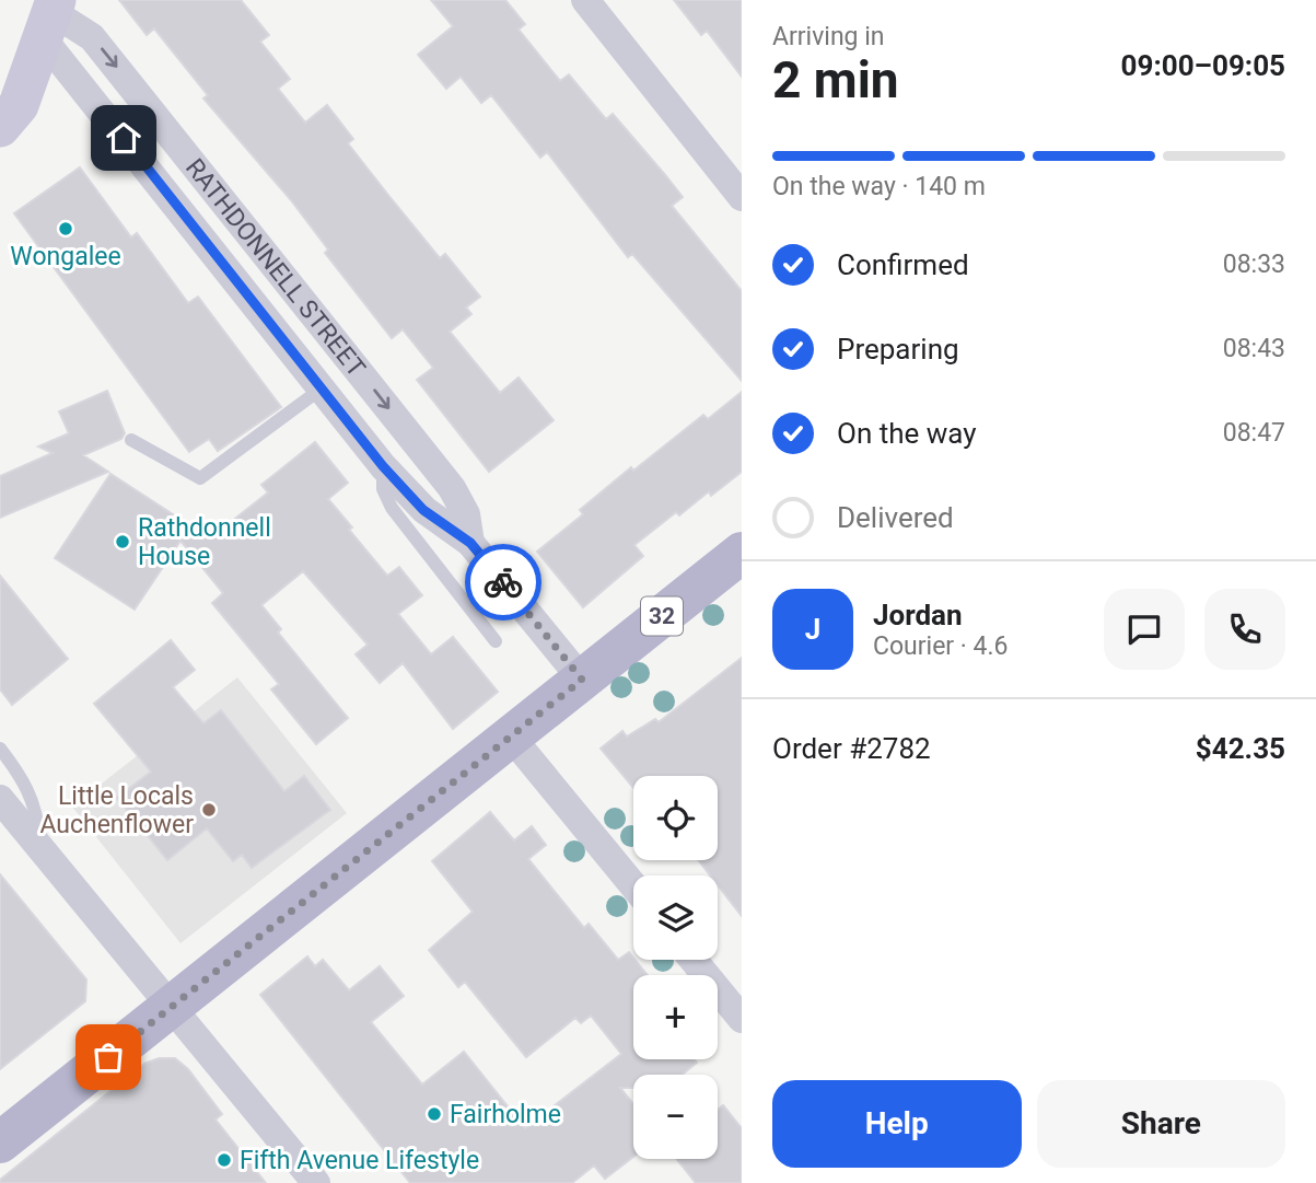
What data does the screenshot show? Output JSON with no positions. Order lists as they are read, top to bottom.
{
  "streets": {
    "main road": ["32"],
    "street": ["RATHDONNELL STREET"]
  },
  "crossings": [
    ["RATHDONNELL STREET", "32"]
  ],
  "places": [
    "Wongalee",
    "Rathdonnell House",
    "Little Locals Auchenflower",
    "Fairholme",
    "Fifth Avenue Lifestyle"
  ],
  "page": {
    "heading": ["2 min", "Arriving in", "09:00–09:05"],
    "panel": [
      "Jordan",
      "Courier · 4.6",
      "Order #2782",
      "$42.35"
    ],
    "bar": "On the way · 140 m",
    "list": [
      ["Confirmed", "08:33"],
      ["Preparing", "08:43"],
      ["On the way", "08:47"],
      "Delivered"
    ],
    "round": "J",
    "map_buttons": ["+", "−"],
    "buttons": ["Help", "Share"]
  }
}
